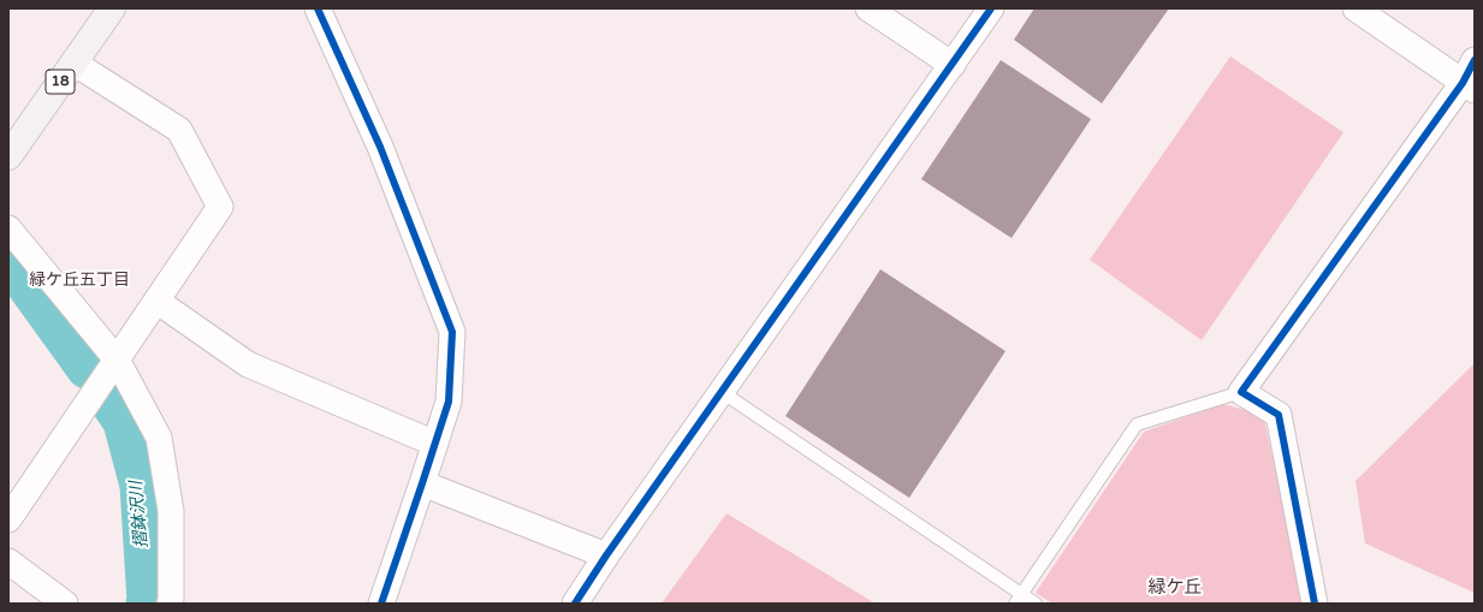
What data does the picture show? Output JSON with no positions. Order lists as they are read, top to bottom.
{
  "streets": {
    "main road": ["18"]
  },
  "districts": ["緑ケ丘五丁目", "緑ケ丘"],
  "water": ["摺鉢沢川"]
}
